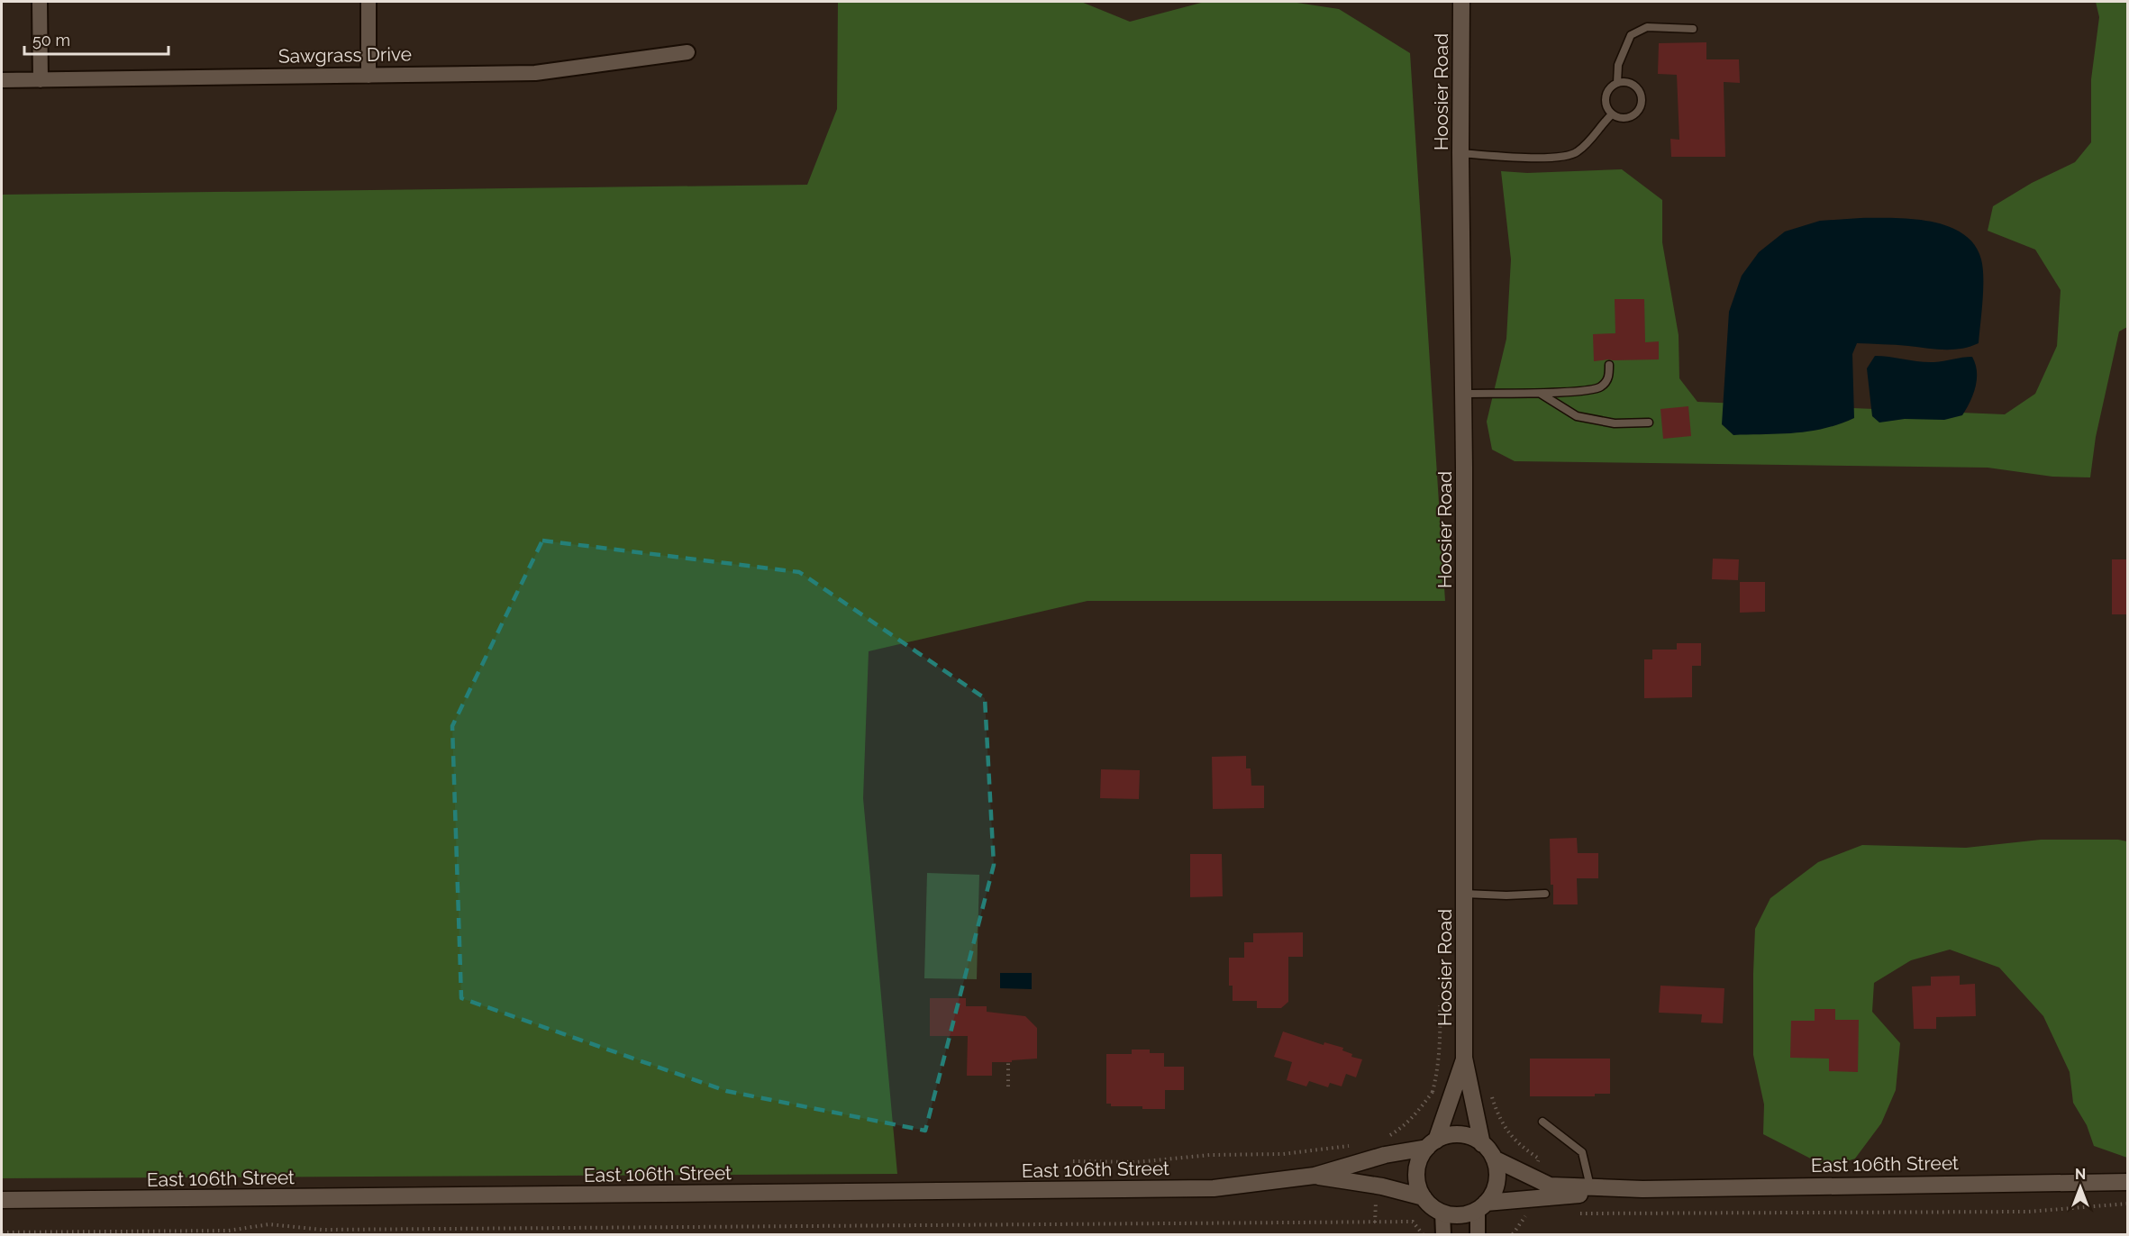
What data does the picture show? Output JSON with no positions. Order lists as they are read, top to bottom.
{
  "streets": {
    "street": ["Sawgrass Drive", "Hoosier Road", "East 106th Street"]
  },
  "crossings": [
    ["Hoosier Road", "East 106th Street"]
  ],
  "scale_bar": "50 m",
  "north": "top"
}
